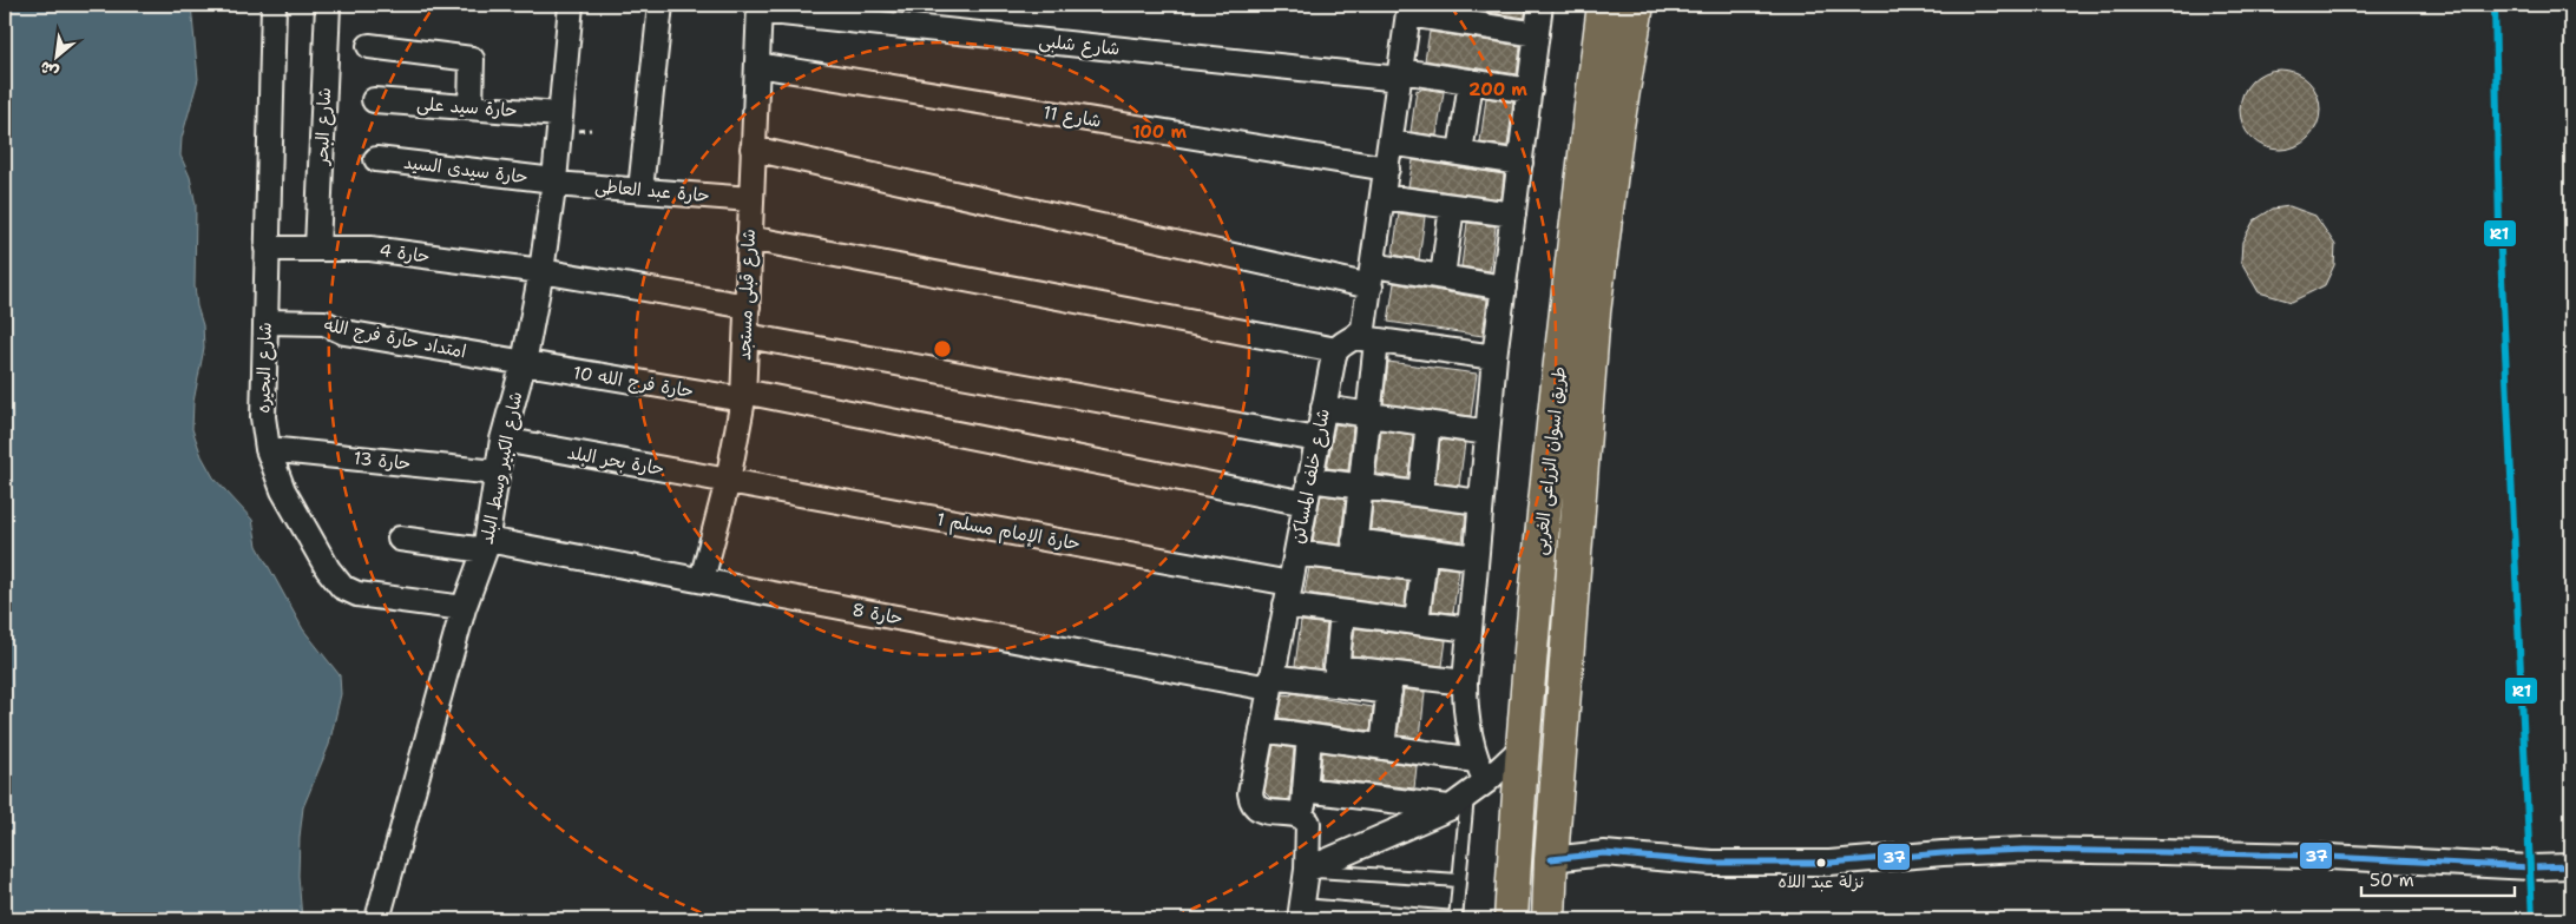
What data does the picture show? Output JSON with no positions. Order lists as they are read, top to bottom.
{
  "streets": {
    "main road": ["طريق اسوان الزراعى الغربى"],
    "street": [
      "شارع شلبى",
      "حارة سيد على",
      "شارع 11",
      "شارع البحر",
      "حارة سيدى السيد",
      "حارة عبد العاطى",
      "حارة 4",
      "شارع قبلى مستجد",
      "امتداد حارة فرج الله",
      "شارع البحيره",
      "حارة فرج الله 10",
      "حارة 13",
      "حارة بحر البلد",
      "شارع الكبير وسط البلد",
      "شارع خلف المساكن",
      "حارة الإمام مسلم 1",
      "حارة 8"
    ]
  },
  "crossings": [
    ["شارع شلبى", "شارع قبلى مستجد"],
    ["حارة سيد على", "شارع الكبير وسط البلد"],
    ["شارع 11", "شارع قبلى مستجد"],
    ["شارع البحر", "حارة 4"],
    ["حارة سيدى السيد", "حارة عبد العاطى"],
    ["حارة سيدى السيد", "شارع الكبير وسط البلد"],
    ["حارة عبد العاطى", "شارع قبلى مستجد"],
    ["حارة عبد العاطى", "شارع الكبير وسط البلد"],
    ["حارة 4", "شارع البحيره"],
    ["حارة 4", "شارع الكبير وسط البلد"],
    ["شارع قبلى مستجد", "حارة فرج الله 10"],
    ["شارع قبلى مستجد", "حارة بحر البلد"],
    ["شارع قبلى مستجد", "حارة الإمام مسلم 1"],
    ["شارع قبلى مستجد", "حارة 8"],
    ["امتداد حارة فرج الله", "شارع البحيره"],
    ["امتداد حارة فرج الله", "حارة فرج الله 10"],
    ["امتداد حارة فرج الله", "شارع الكبير وسط البلد"],
    ["شارع البحيره", "حارة 13"],
    ["شارع البحيره", "شارع الكبير وسط البلد"],
    ["حارة فرج الله 10", "شارع الكبير وسط البلد"],
    ["حارة فرج الله 10", "شارع خلف المساكن"],
    ["حارة 13", "شارع الكبير وسط البلد"],
    ["حارة بحر البلد", "شارع الكبير وسط البلد"],
    ["حارة بحر البلد", "حارة الإمام مسلم 1"],
    ["شارع الكبير وسط البلد", "حارة 8"],
    ["شارع خلف المساكن", "حارة الإمام مسلم 1"],
    ["شارع خلف المساكن", "حارة 8"]
  ],
  "places": ["نزلة عبد اللاه"],
  "lines": ["transit line R1", "transit line 37"],
  "scale_bar": "50 m",
  "north": "bottom left",
  "rings": ["200 m", "100 m"]
}
